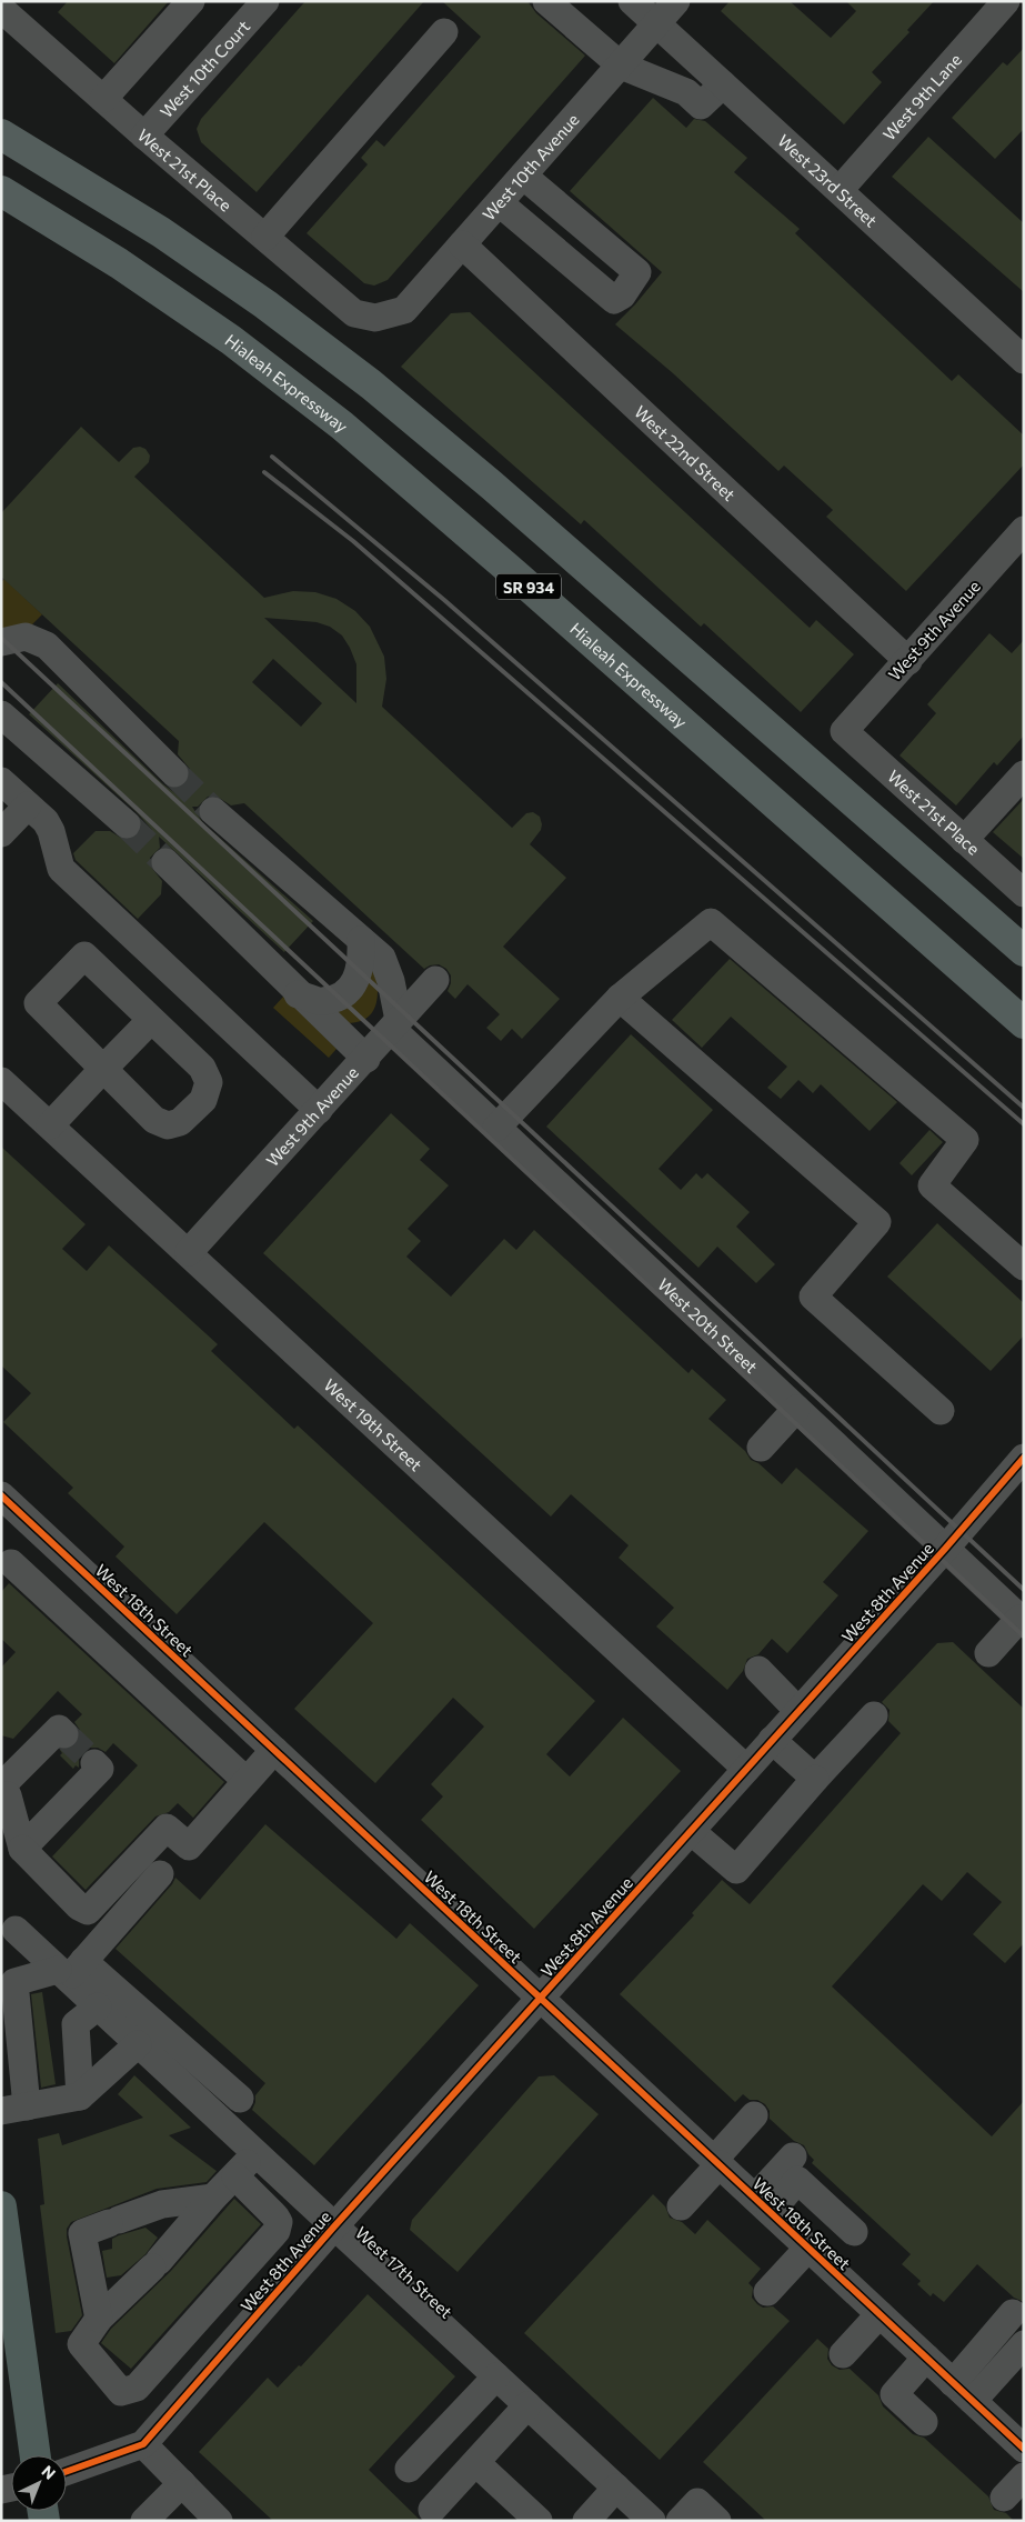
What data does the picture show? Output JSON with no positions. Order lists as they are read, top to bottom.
{
  "streets": {
    "main road": ["Hialeah Expressway", "SR 934"],
    "street": [
      "West 10th Court",
      "West 9th Lane",
      "West 10th Avenue",
      "West 21st Place",
      "West 23rd Street",
      "West 22nd Street",
      "West 9th Avenue",
      "West 20th Street",
      "West 19th Street",
      "West 8th Avenue",
      "West 18th Street",
      "West 17th Street"
    ]
  },
  "crossings": [
    ["West 10th Court", "West 21st Place"],
    ["West 9th Lane", "West 23rd Street"],
    ["West 10th Avenue", "West 21st Place"],
    ["West 10th Avenue", "West 23rd Street"],
    ["West 10th Avenue", "West 22nd Street"],
    ["West 21st Place", "West 9th Avenue"],
    ["West 22nd Street", "West 9th Avenue"],
    ["West 9th Avenue", "West 20th Street"],
    ["West 9th Avenue", "West 19th Street"],
    ["West 20th Street", "West 8th Avenue"],
    ["West 19th Street", "West 8th Avenue"],
    ["West 8th Avenue", "West 18th Street"],
    ["West 8th Avenue", "West 17th Street"]
  ],
  "north": "top right"
}
